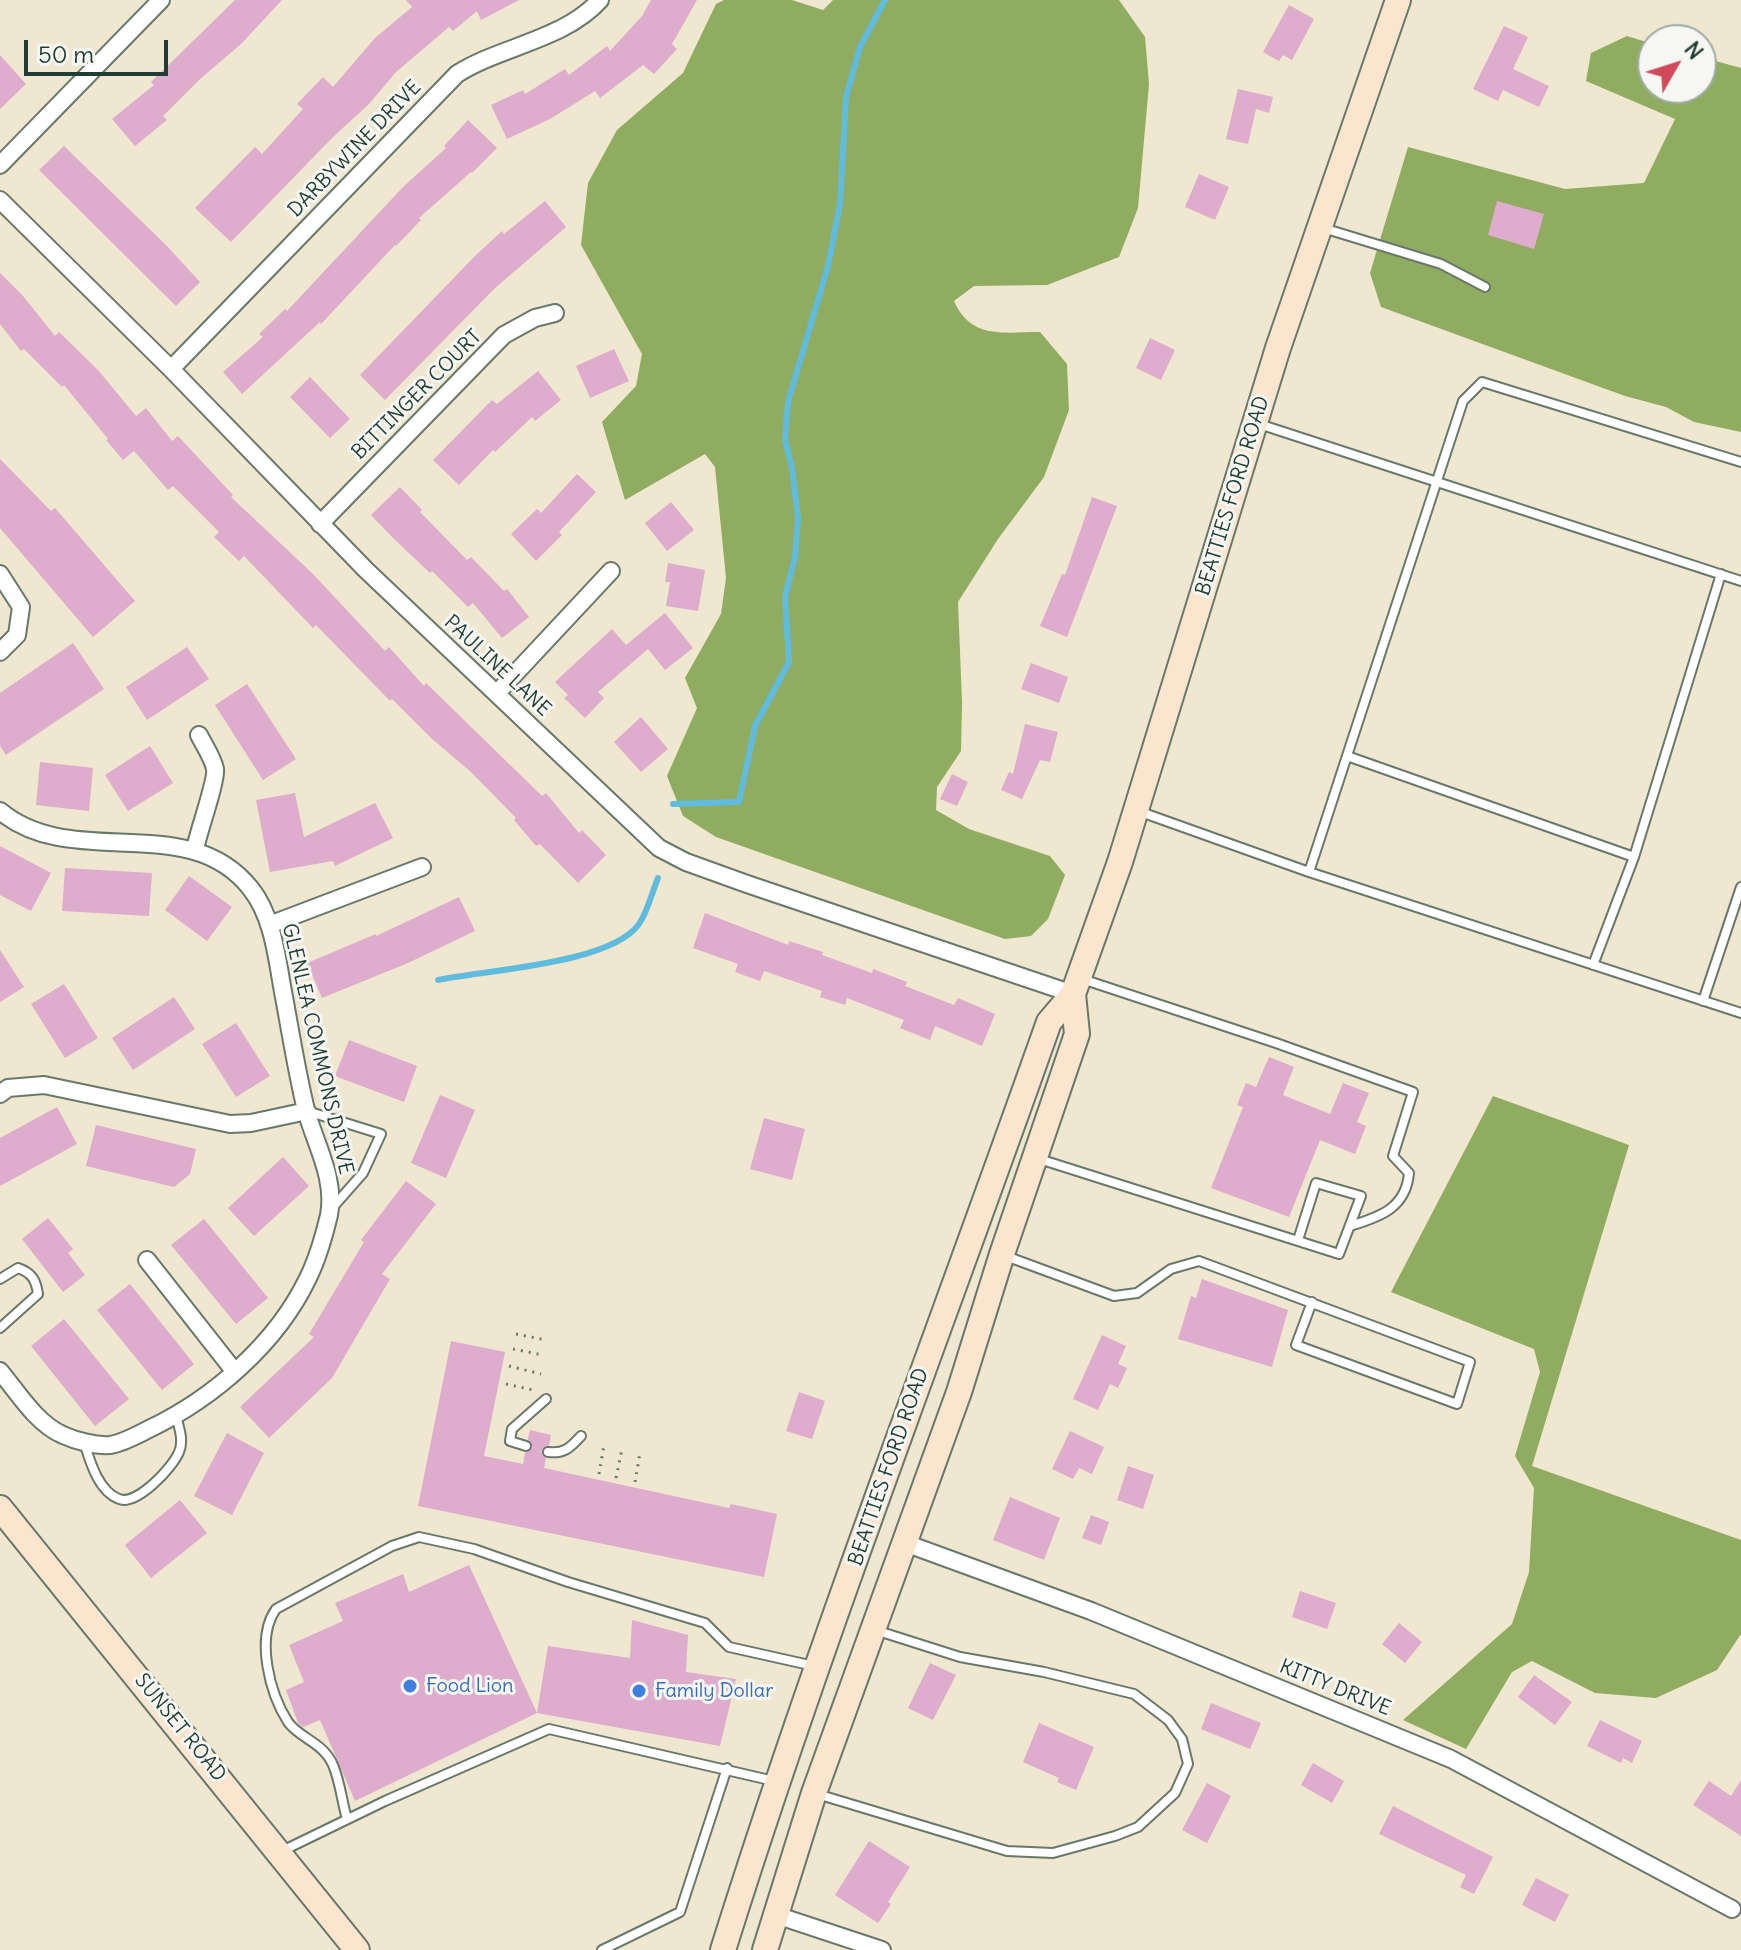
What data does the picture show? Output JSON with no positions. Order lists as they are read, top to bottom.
{
  "streets": {
    "main road": ["BEATTIES FORD ROAD", "SUNSET ROAD"],
    "street": [
      "DARBYWINE DRIVE",
      "BITTINGER COURT",
      "PAULINE LANE",
      "GLENLEA COMMONS DRIVE",
      "KITTY DRIVE"
    ]
  },
  "crossings": [
    ["DARBYWINE DRIVE", "PAULINE LANE"],
    ["BITTINGER COURT", "PAULINE LANE"],
    ["BEATTIES FORD ROAD", "PAULINE LANE"],
    ["BEATTIES FORD ROAD", "KITTY DRIVE"]
  ],
  "places": ["Food Lion", "Family Dollar"],
  "scale_bar": "50 m",
  "north": "top right"
}
